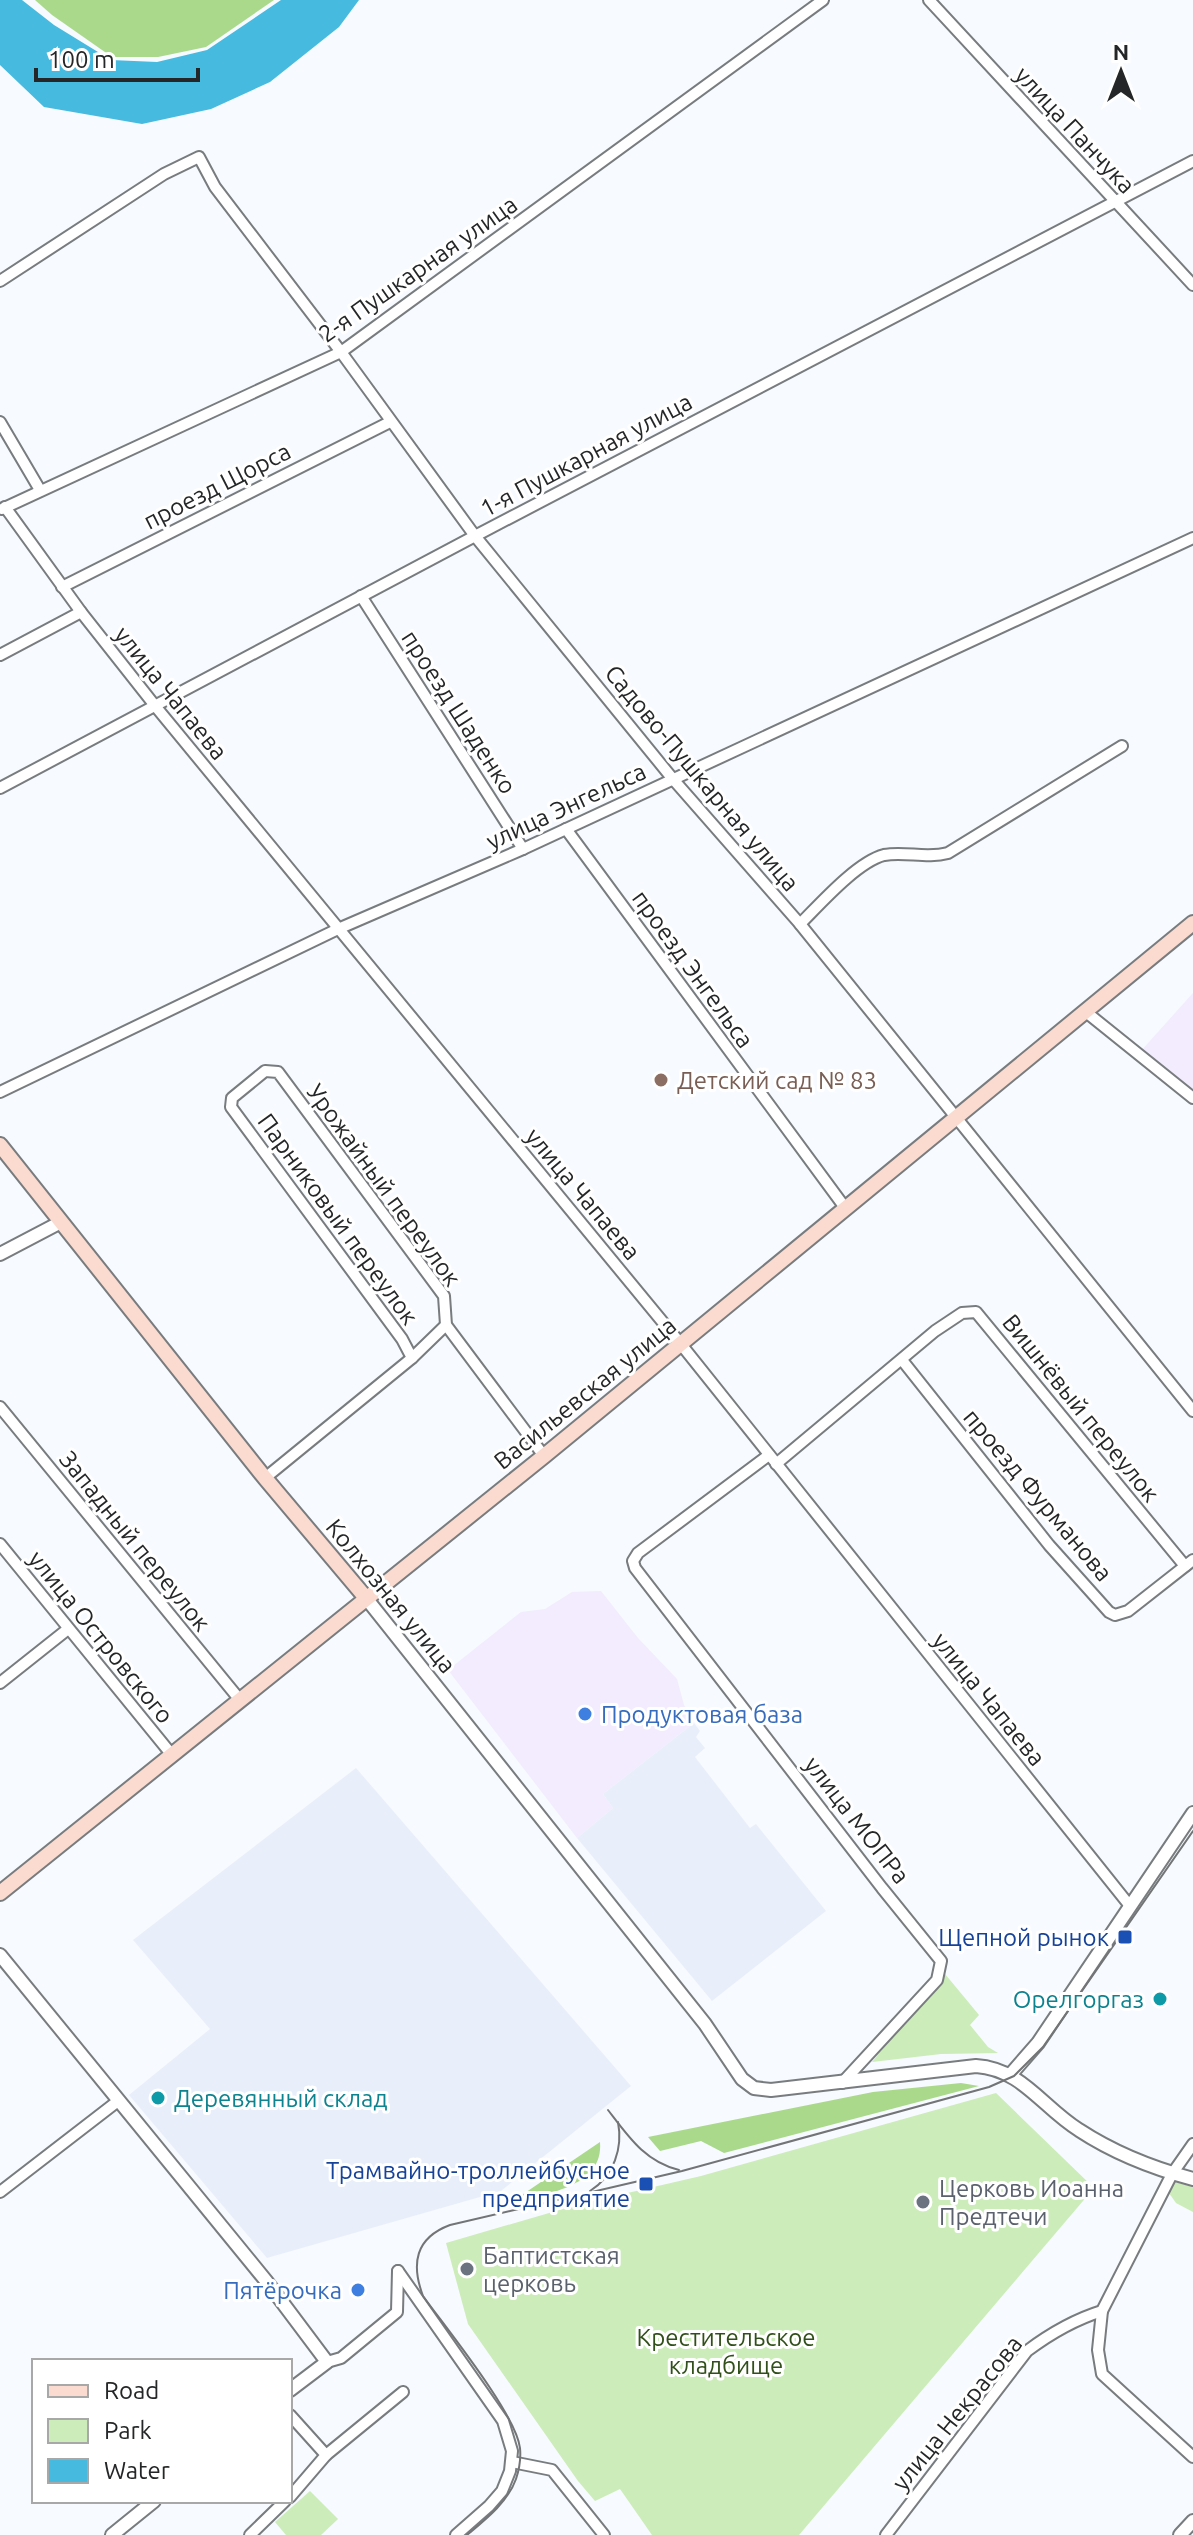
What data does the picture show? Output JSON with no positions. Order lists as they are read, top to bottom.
{
  "streets": {
    "main road": ["Васильевская улица", "Колхозная улица"],
    "street": [
      "улица Панчука",
      "2-я Пушкарная улица",
      "1-я Пушкарная улица",
      "проезд Щорса",
      "улица Чапаева",
      "проезд Шаденко",
      "Садово-Пушкарная улица",
      "улица Энгельса",
      "проезд Энгельса",
      "Урожайный переулок",
      "Парниковый переулок",
      "Вишнёвый переулок",
      "проезд Фурманова",
      "Западный переулок",
      "улица Островского",
      "улица МОПРа",
      "улица Некрасова"
    ]
  },
  "crossings": [
    ["улица Панчука", "1-я Пушкарная улица"],
    ["2-я Пушкарная улица", "улица Чапаева"],
    ["2-я Пушкарная улица", "Садово-Пушкарная улица"],
    ["1-я Пушкарная улица", "улица Чапаева"],
    ["1-я Пушкарная улица", "проезд Шаденко"],
    ["1-я Пушкарная улица", "Садово-Пушкарная улица"],
    ["проезд Щорса", "улица Чапаева"],
    ["проезд Щорса", "Садово-Пушкарная улица"],
    ["улица Чапаева", "улица Энгельса"],
    ["улица Чапаева", "Васильевская улица"],
    ["улица Чапаева", "улица МОПРа"],
    ["проезд Шаденко", "улица Энгельса"],
    ["Садово-Пушкарная улица", "улица Энгельса"],
    ["Садово-Пушкарная улица", "Васильевская улица"],
    ["улица Энгельса", "проезд Энгельса"],
    ["проезд Энгельса", "Васильевская улица"],
    ["Урожайный переулок", "Парниковый переулок"],
    ["Урожайный переулок", "Васильевская улица"],
    ["Парниковый переулок", "Колхозная улица"],
    ["Васильевская улица", "Западный переулок"],
    ["Васильевская улица", "Колхозная улица"],
    ["Васильевская улица", "улица Островского"],
    ["Вишнёвый переулок", "проезд Фурманова"],
    ["Колхозная улица", "улица МОПРа"]
  ],
  "parks": ["Крестительское кладбище"],
  "places": {
    "other": [
      "Детский сад № 83",
      "Продуктовая база",
      "Орелгоргаз",
      "Деревянный склад",
      "Церковь Иоанна Предтечи",
      "Баптистская церковь",
      "Пятёрочка"
    ],
    "transit": ["Щепной рынок", "Трамвайно-троллейбусное предприятие"]
  },
  "legend": ["Road", "Park", "Water"],
  "scale_bar": "100 m",
  "north": "top"
}
